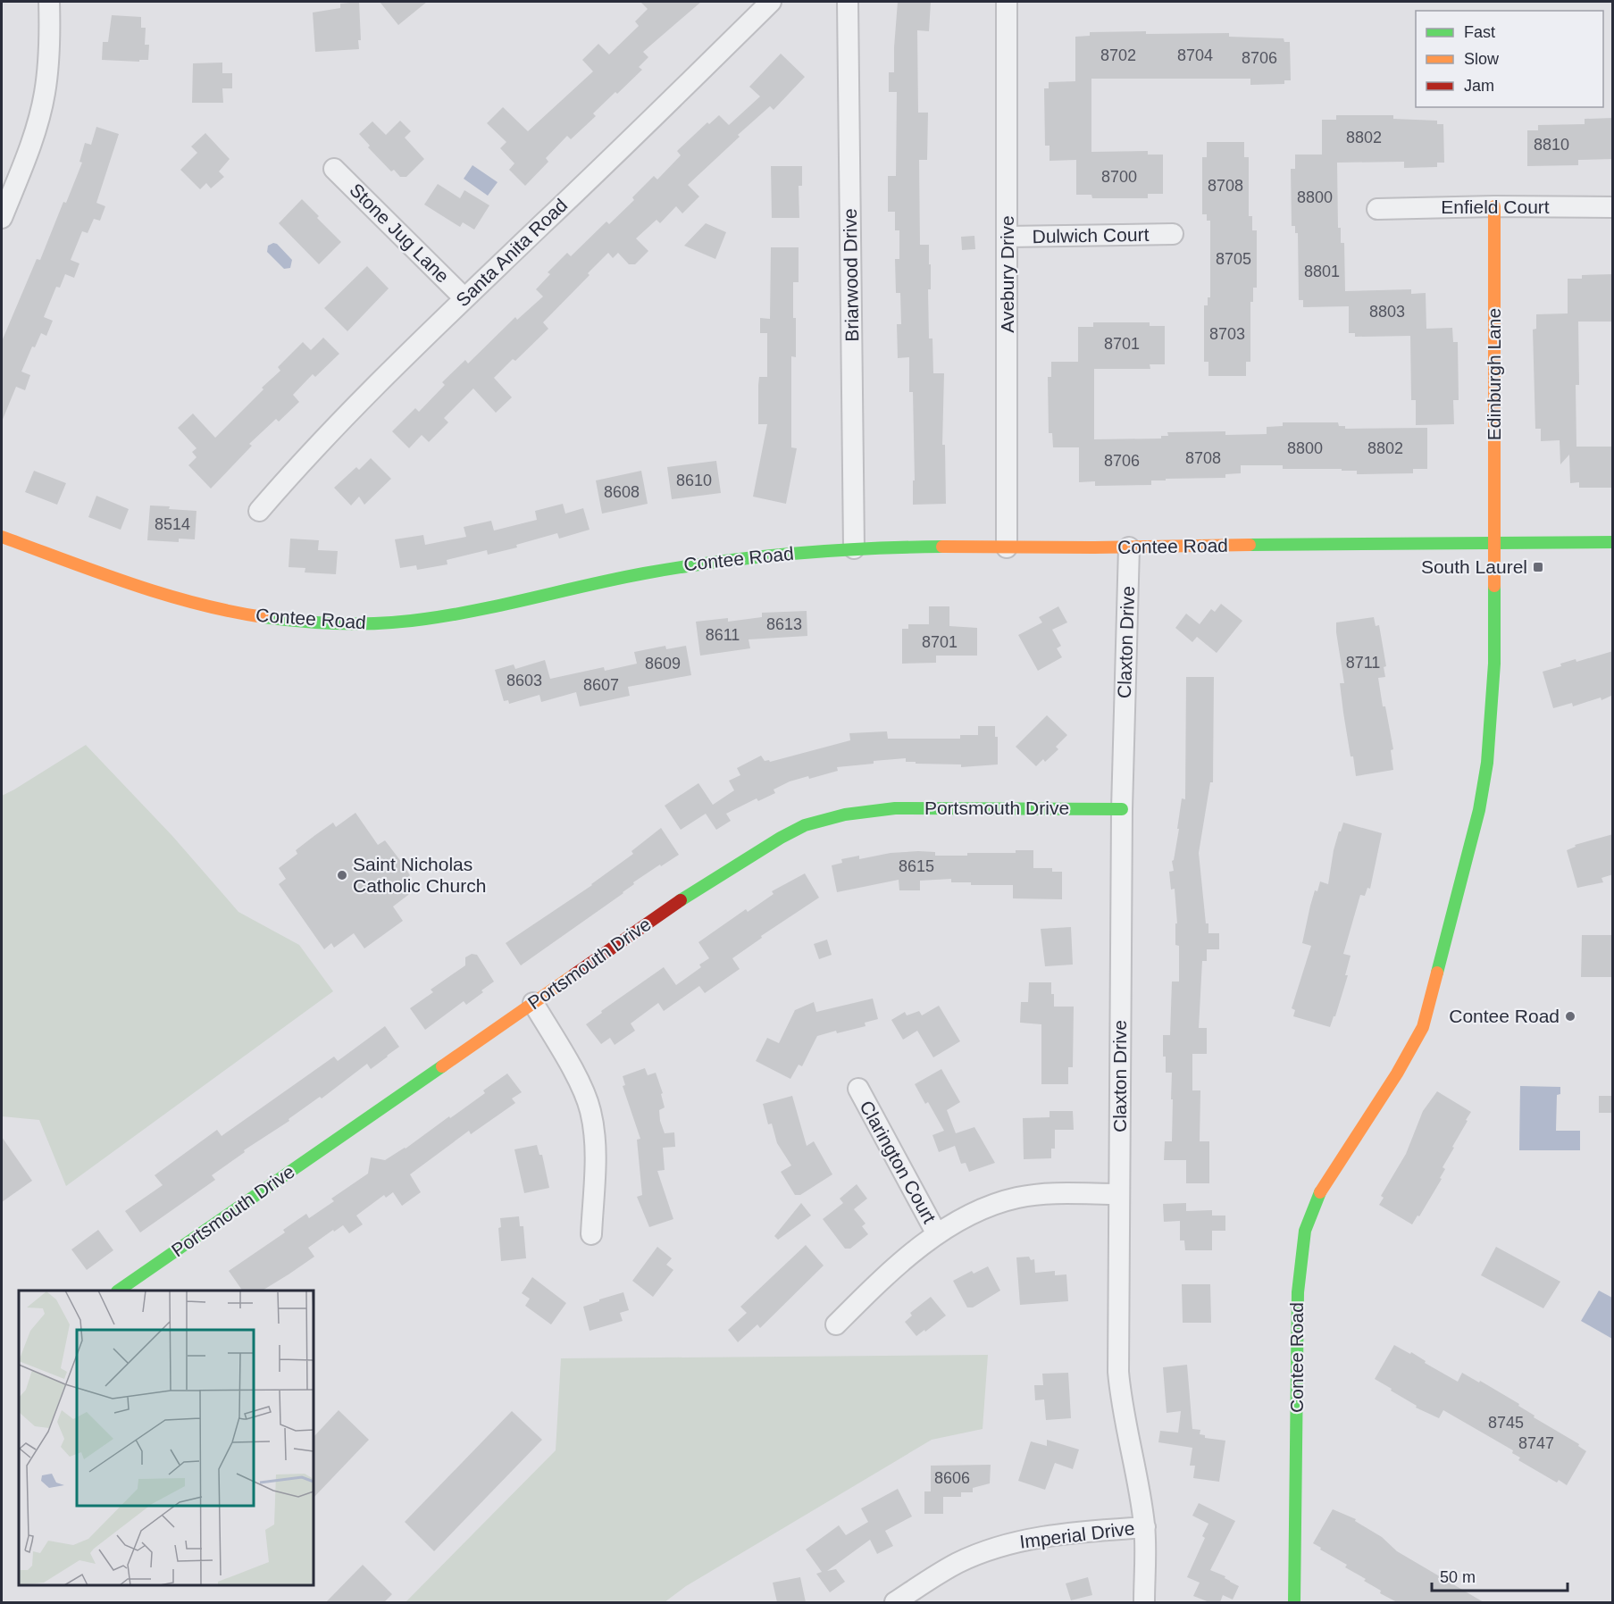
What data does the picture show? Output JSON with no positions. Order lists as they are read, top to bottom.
{
  "streets": {
    "street": [
      "Enfield Court",
      "Stone Jug Lane",
      "Dulwich Court",
      "Santa Anita Road",
      "Avebury Drive",
      "Briarwood Drive",
      "Edinburgh Lane",
      "Contee Road",
      "Claxton Drive",
      "Portsmouth Drive",
      "Clarington Court",
      "Imperial Drive"
    ]
  },
  "crossings": [
    ["Enfield Court", "Edinburgh Lane"],
    ["Stone Jug Lane", "Santa Anita Road"],
    ["Dulwich Court", "Avebury Drive"],
    ["Avebury Drive", "Contee Road"],
    ["Briarwood Drive", "Contee Road"],
    ["Edinburgh Lane", "Contee Road"],
    ["Contee Road", "Claxton Drive"],
    ["Claxton Drive", "Portsmouth Drive"],
    ["Claxton Drive", "Imperial Drive"]
  ],
  "places": {
    "transit": ["South Laurel"],
    "other": ["Saint Nicholas Catholic Church", "Contee Road"]
  },
  "house_numbers": [
    "8702",
    "8704",
    "8706",
    "8802",
    "8810",
    "8700",
    "8708",
    "8800",
    "8705",
    "8801",
    "8803",
    "8703",
    "8701",
    "8800",
    "8802",
    "8708",
    "8706",
    "8610",
    "8608",
    "8514",
    "8613",
    "8611",
    "8701",
    "8711",
    "8609",
    "8603",
    "8607",
    "8615",
    "8745",
    "8747",
    "8606"
  ],
  "legend": ["Fast", "Slow", "Jam"],
  "scale_bar": "50 m"
}
